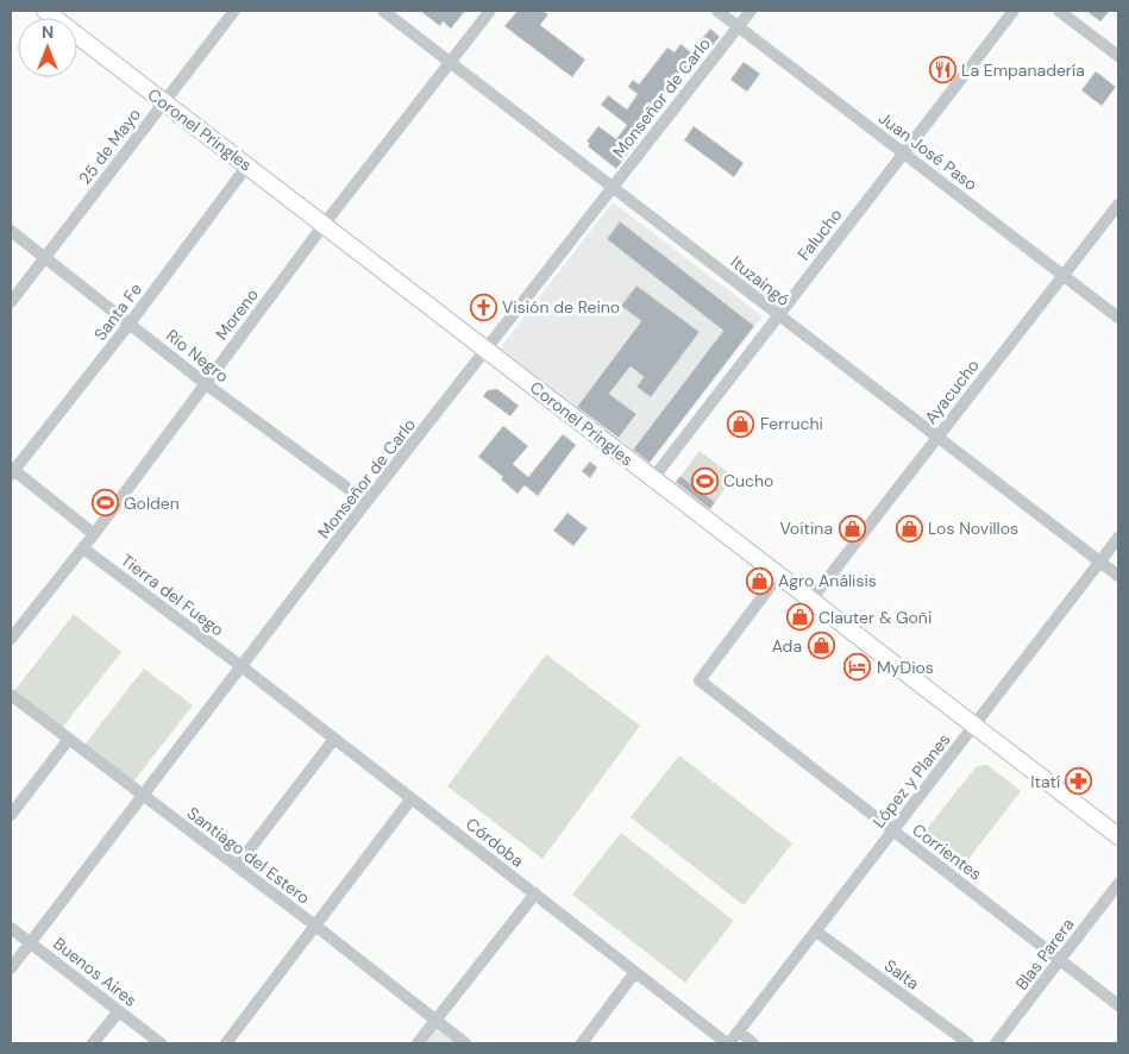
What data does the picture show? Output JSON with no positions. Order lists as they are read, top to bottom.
{
  "streets": {
    "main road": ["Coronel Pringles"],
    "street": [
      "Monseñor de Carlo",
      "25 de Mayo",
      "Juan José Paso",
      "Falucho",
      "Ituzaingó",
      "Santa Fe",
      "Moreno",
      "Río Negro",
      "Ayacucho",
      "Tierra del Fuego",
      "López y Planes",
      "Córdoba",
      "Corrientes",
      "Santiago del Estero",
      "Blas Parera",
      "Buenos Aires",
      "Salta"
    ]
  },
  "crossings": [
    ["Monseñor de Carlo", "Coronel Pringles"],
    ["Monseñor de Carlo", "Juan José Paso"],
    ["Monseñor de Carlo", "Ituzaingó"],
    ["Monseñor de Carlo", "Río Negro"],
    ["Monseñor de Carlo", "Tierra del Fuego"],
    ["Monseñor de Carlo", "Córdoba"],
    ["Monseñor de Carlo", "Santiago del Estero"],
    ["Monseñor de Carlo", "Buenos Aires"],
    ["Coronel Pringles", "25 de Mayo"],
    ["Coronel Pringles", "Falucho"],
    ["Coronel Pringles", "Santa Fe"],
    ["Coronel Pringles", "Moreno"],
    ["Coronel Pringles", "Ayacucho"],
    ["Coronel Pringles", "López y Planes"],
    ["Coronel Pringles", "Corrientes"],
    ["25 de Mayo", "Río Negro"],
    ["Juan José Paso", "Falucho"],
    ["Juan José Paso", "Ayacucho"],
    ["Falucho", "Ituzaingó"],
    ["Ituzaingó", "Moreno"],
    ["Ituzaingó", "Ayacucho"],
    ["Ituzaingó", "López y Planes"],
    ["Santa Fe", "Río Negro"],
    ["Moreno", "Río Negro"],
    ["Moreno", "Tierra del Fuego"],
    ["Tierra del Fuego", "Córdoba"],
    ["López y Planes", "Córdoba"],
    ["López y Planes", "Corrientes"],
    ["López y Planes", "Salta"],
    ["Corrientes", "Blas Parera"]
  ],
  "places": {
    "restaurant": ["La Empanadería"],
    "church": ["Visión de Reino"],
    "shop": [
      "Ferruchi",
      "Voitina",
      "Los Novillos",
      "Agro Análisis",
      "Clauter & Goñi",
      "Ada"
    ],
    "sports": ["Cucho", "Golden"],
    "hotel": ["MyDios"],
    "pharmacy": ["Itatí"]
  },
  "north": "top"
}
